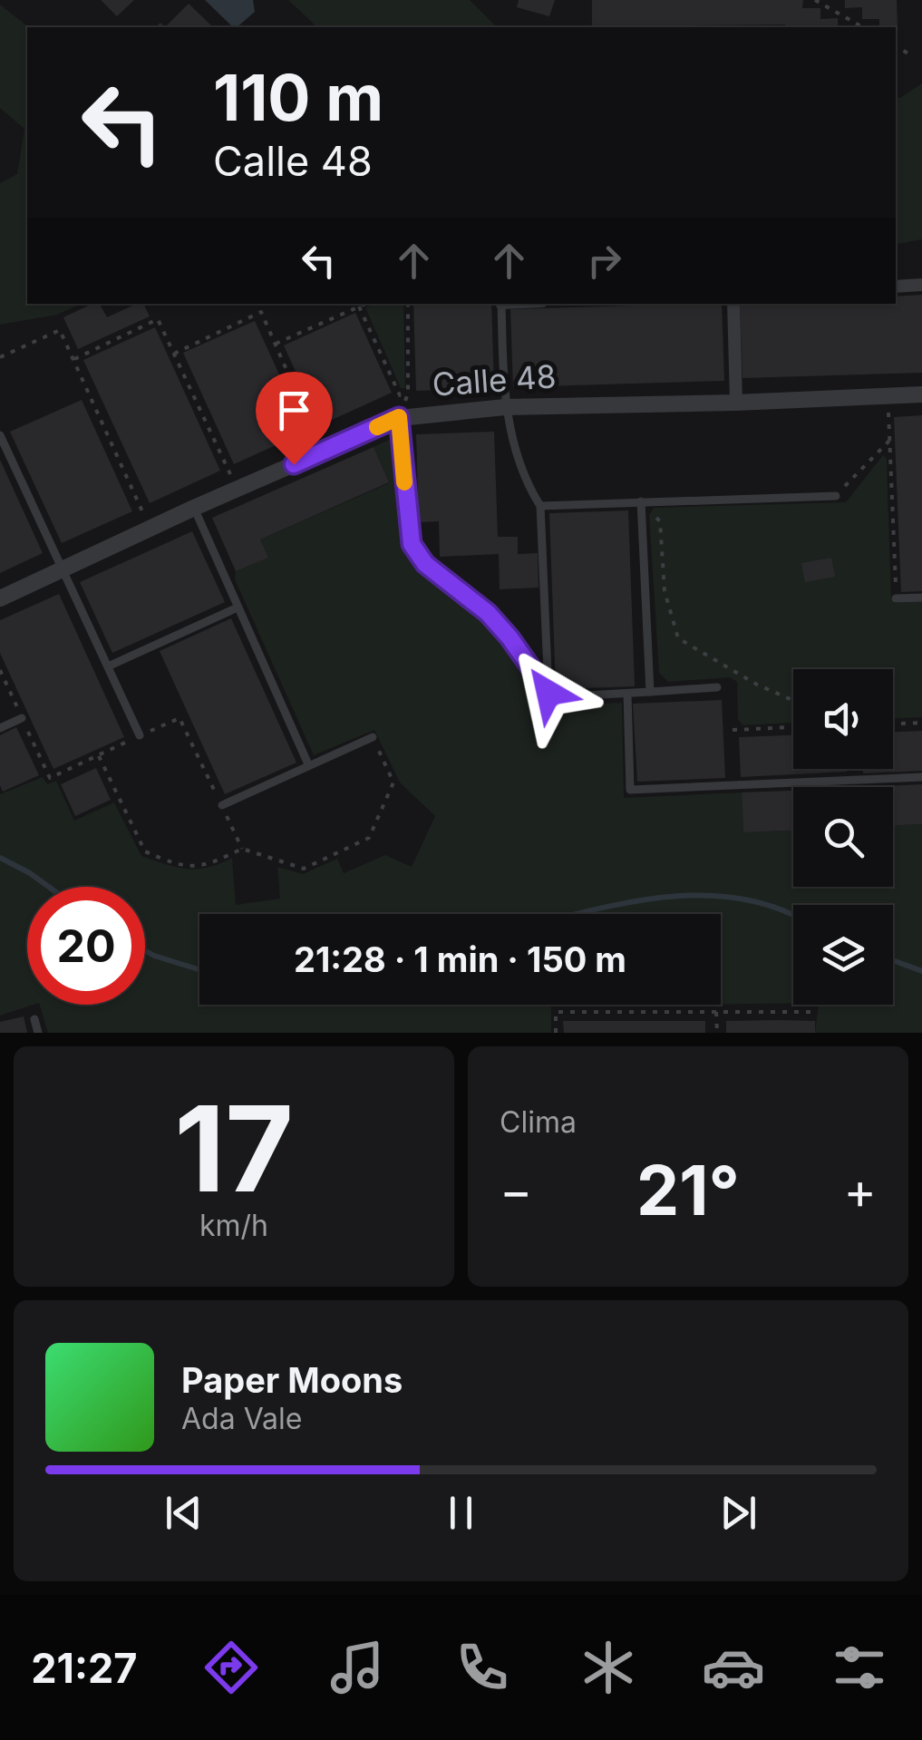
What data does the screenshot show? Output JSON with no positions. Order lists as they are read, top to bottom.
{
  "streets": {
    "street": ["Calle 48"]
  },
  "page": {
    "turn": ["110 m", "Calle 48"],
    "limit": "20",
    "trip": "21:28 · 1 min · 150 m",
    "tile": [
      ["17", "km/h"],
      "Clima"
    ],
    "heat": ["−", "21°", "+"],
    "song": ["Paper Moons", "Ada Vale"],
    "tabs": "21:27"
  }
}
